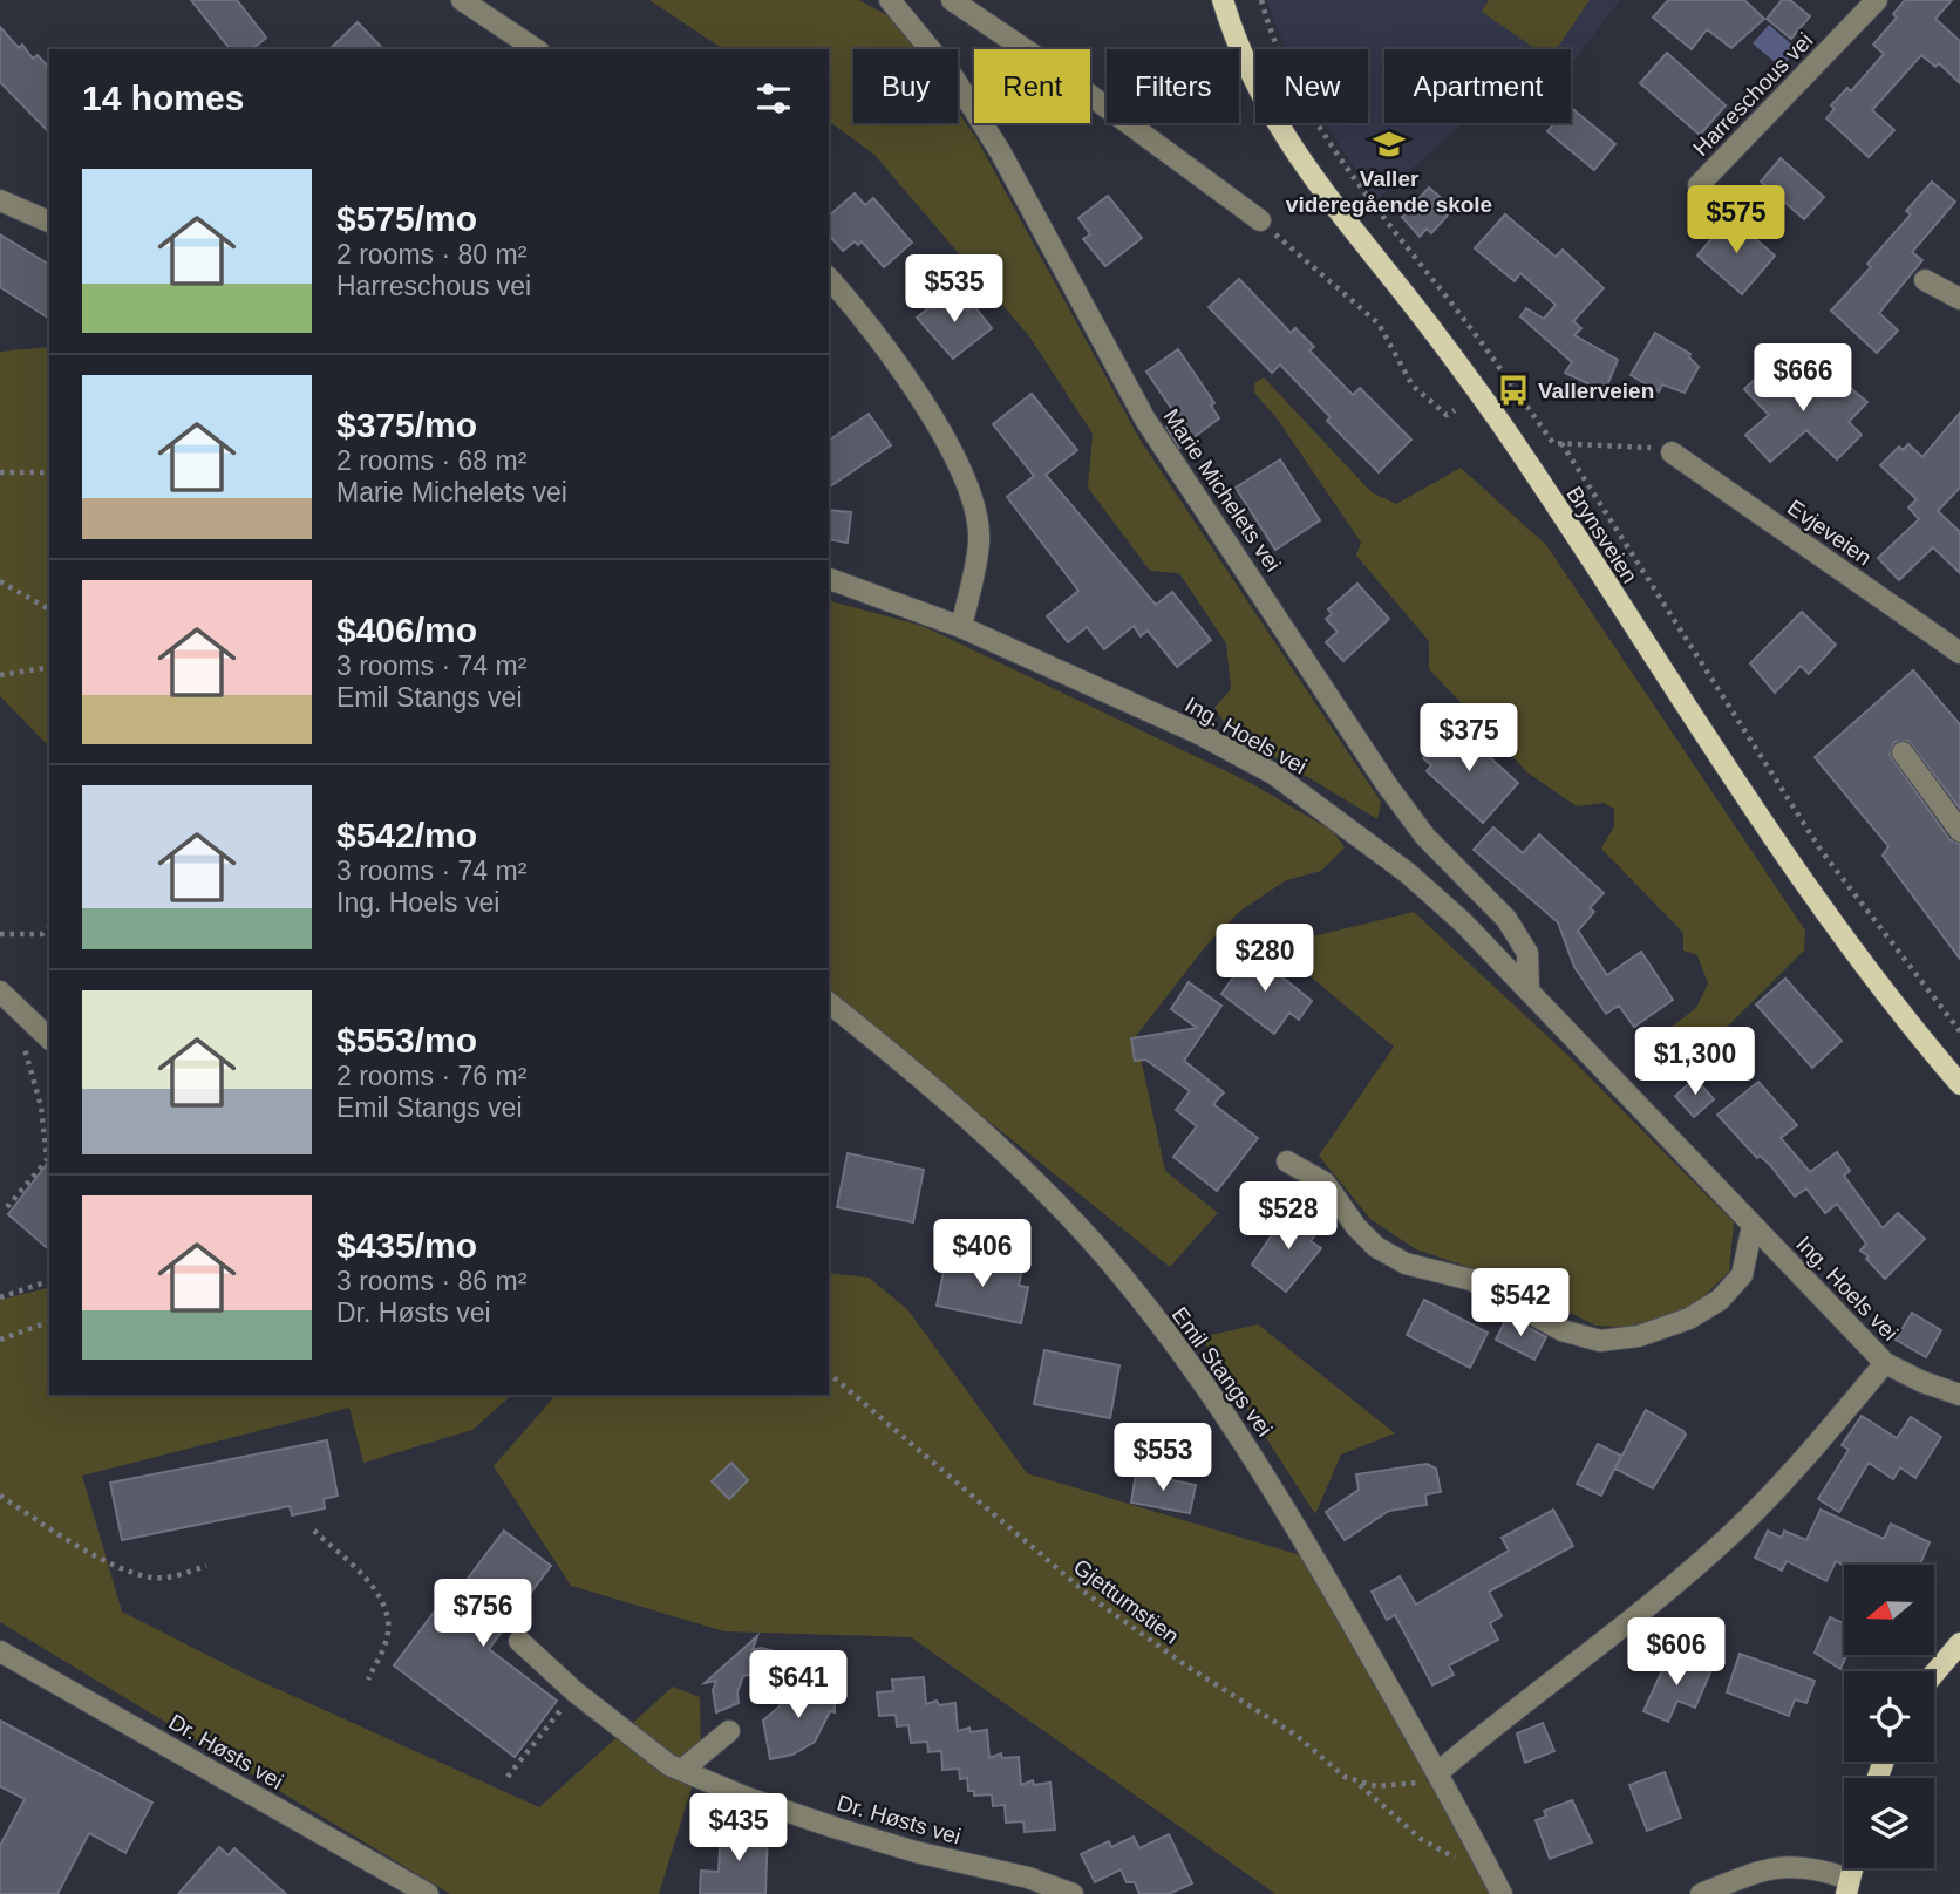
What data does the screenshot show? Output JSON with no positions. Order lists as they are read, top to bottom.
{
  "streets": {
    "main road": ["Brynsveien"],
    "street": [
      "Harreschous vei",
      "Marie Michelets vei",
      "Evjeveien",
      "Ing. Hoels vei",
      "Emil Stangs vei",
      "Dr. Høsts vei"
    ],
    "path": ["Gjettumstien"]
  },
  "crossings": [
    ["Marie Michelets vei", "Ing. Hoels vei"],
    ["Emil Stangs vei", "Gjettumstien"]
  ],
  "places": {
    "school or university": ["Valler videregående skole"],
    "bus stop": ["Vallerveien"]
  },
  "north": "left",
  "page": {
    "chip": [
      "Buy",
      "Rent",
      "Filters",
      "New",
      "Apartment"
    ],
    "heading": "14 homes",
    "list": [
      {
        "name": "$575/mo",
        "note": "2 rooms · 80 m² · Harreschous vei"
      },
      {
        "name": "$375/mo",
        "note": "2 rooms · 68 m² · Marie Michelets vei"
      },
      {
        "name": "$406/mo",
        "note": "3 rooms · 74 m² · Emil Stangs vei"
      },
      {
        "name": "$542/mo",
        "note": "3 rooms · 74 m² · Ing. Hoels vei"
      },
      {
        "name": "$553/mo",
        "note": "2 rooms · 76 m² · Emil Stangs vei"
      },
      {
        "name": "$435/mo",
        "note": "3 rooms · 86 m² · Dr. Høsts vei"
      }
    ],
    "price": [
      "$575",
      "$535",
      "$666",
      "$375",
      "$280",
      "$1,300",
      "$528",
      "$406",
      "$542",
      "$553",
      "$756",
      "$606",
      "$641",
      "$435"
    ]
  }
}
